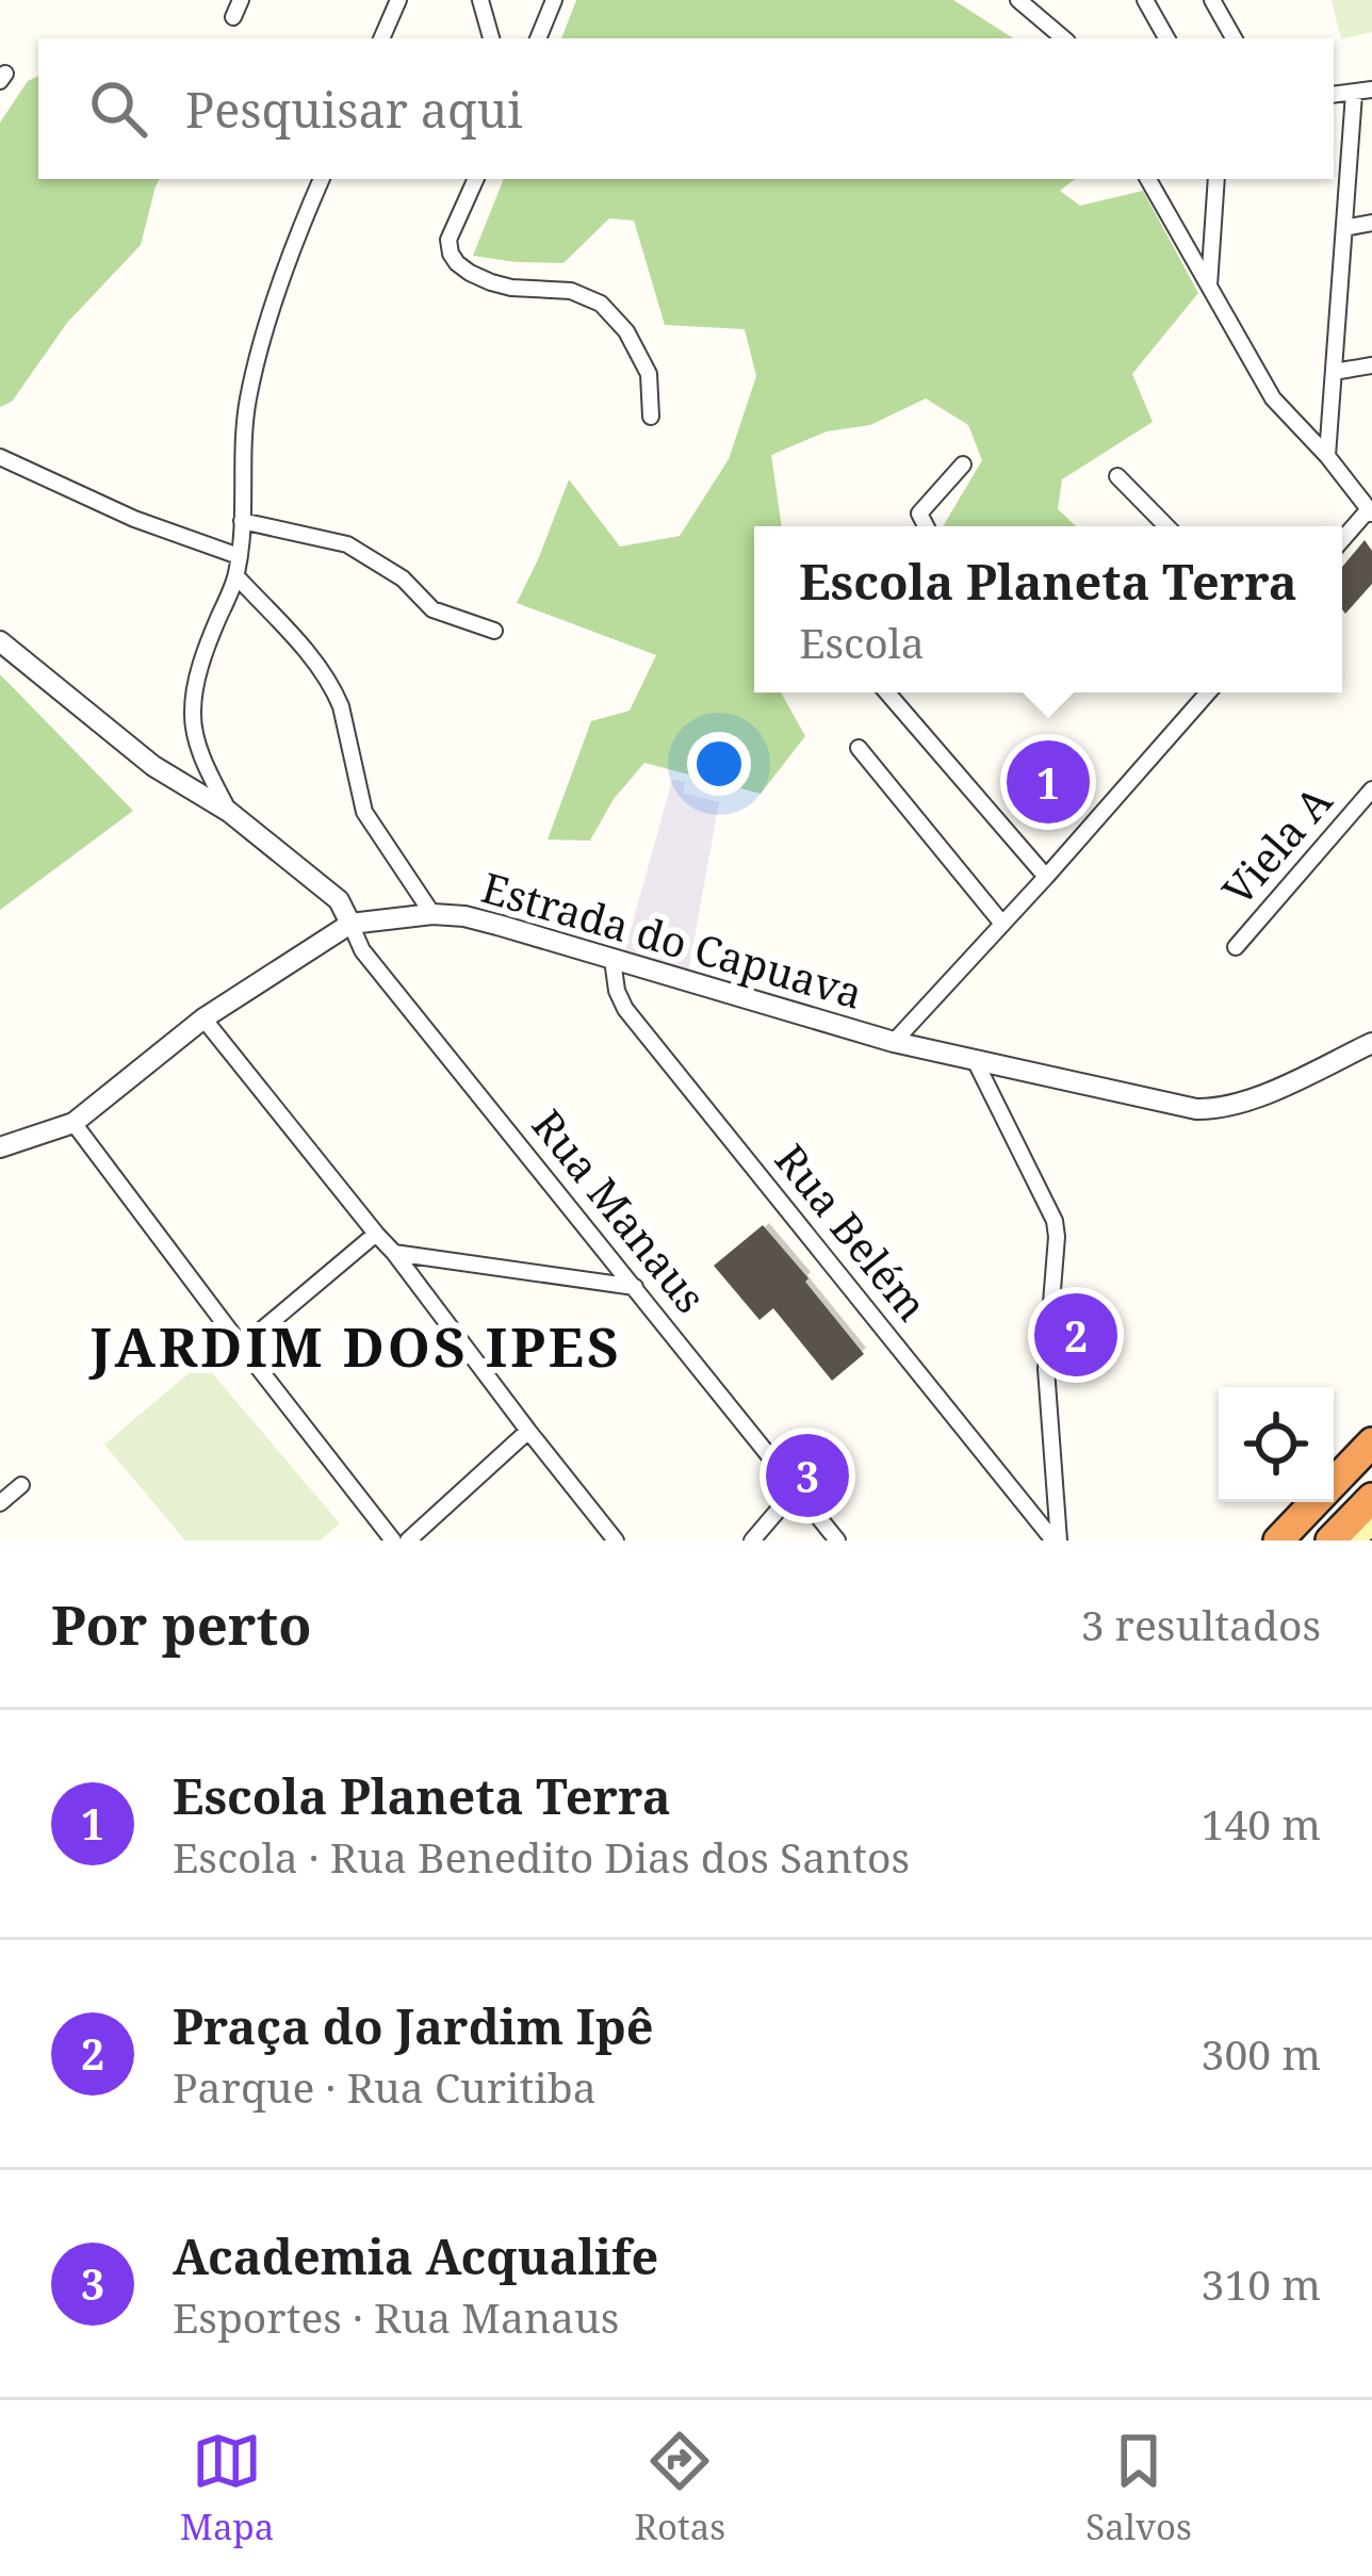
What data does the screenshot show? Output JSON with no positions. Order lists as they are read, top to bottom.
{
  "streets": {
    "street": [
      "Viela A",
      "Estrada do Capuava",
      "Rua Manaus",
      "Rua Belém"
    ]
  },
  "crossings": [
    ["Estrada do Capuava", "Rua Manaus"],
    ["Estrada do Capuava", "Rua Belém"]
  ],
  "districts": ["JARDIM DOS IPES"],
  "page": {
    "search": "Pesquisar aqui",
    "popup": ["Escola Planeta Terra", "Escola"],
    "pins": ["1", "2", "3"],
    "heading": ["Por perto", "3 resultados"],
    "list": [
      {
        "mark": "1",
        "name": "Escola Planeta Terra",
        "note": "Escola · Rua Benedito Dias dos Santos",
        "value": "140 m"
      },
      {
        "mark": "2",
        "name": "Praça do Jardim Ipê",
        "note": "Parque · Rua Curitiba",
        "value": "300 m"
      },
      {
        "mark": "3",
        "name": "Academia Acqualife",
        "note": "Esportes · Rua Manaus",
        "value": "310 m"
      }
    ],
    "nav": ["Mapa", "Rotas", "Salvos"]
  }
}
